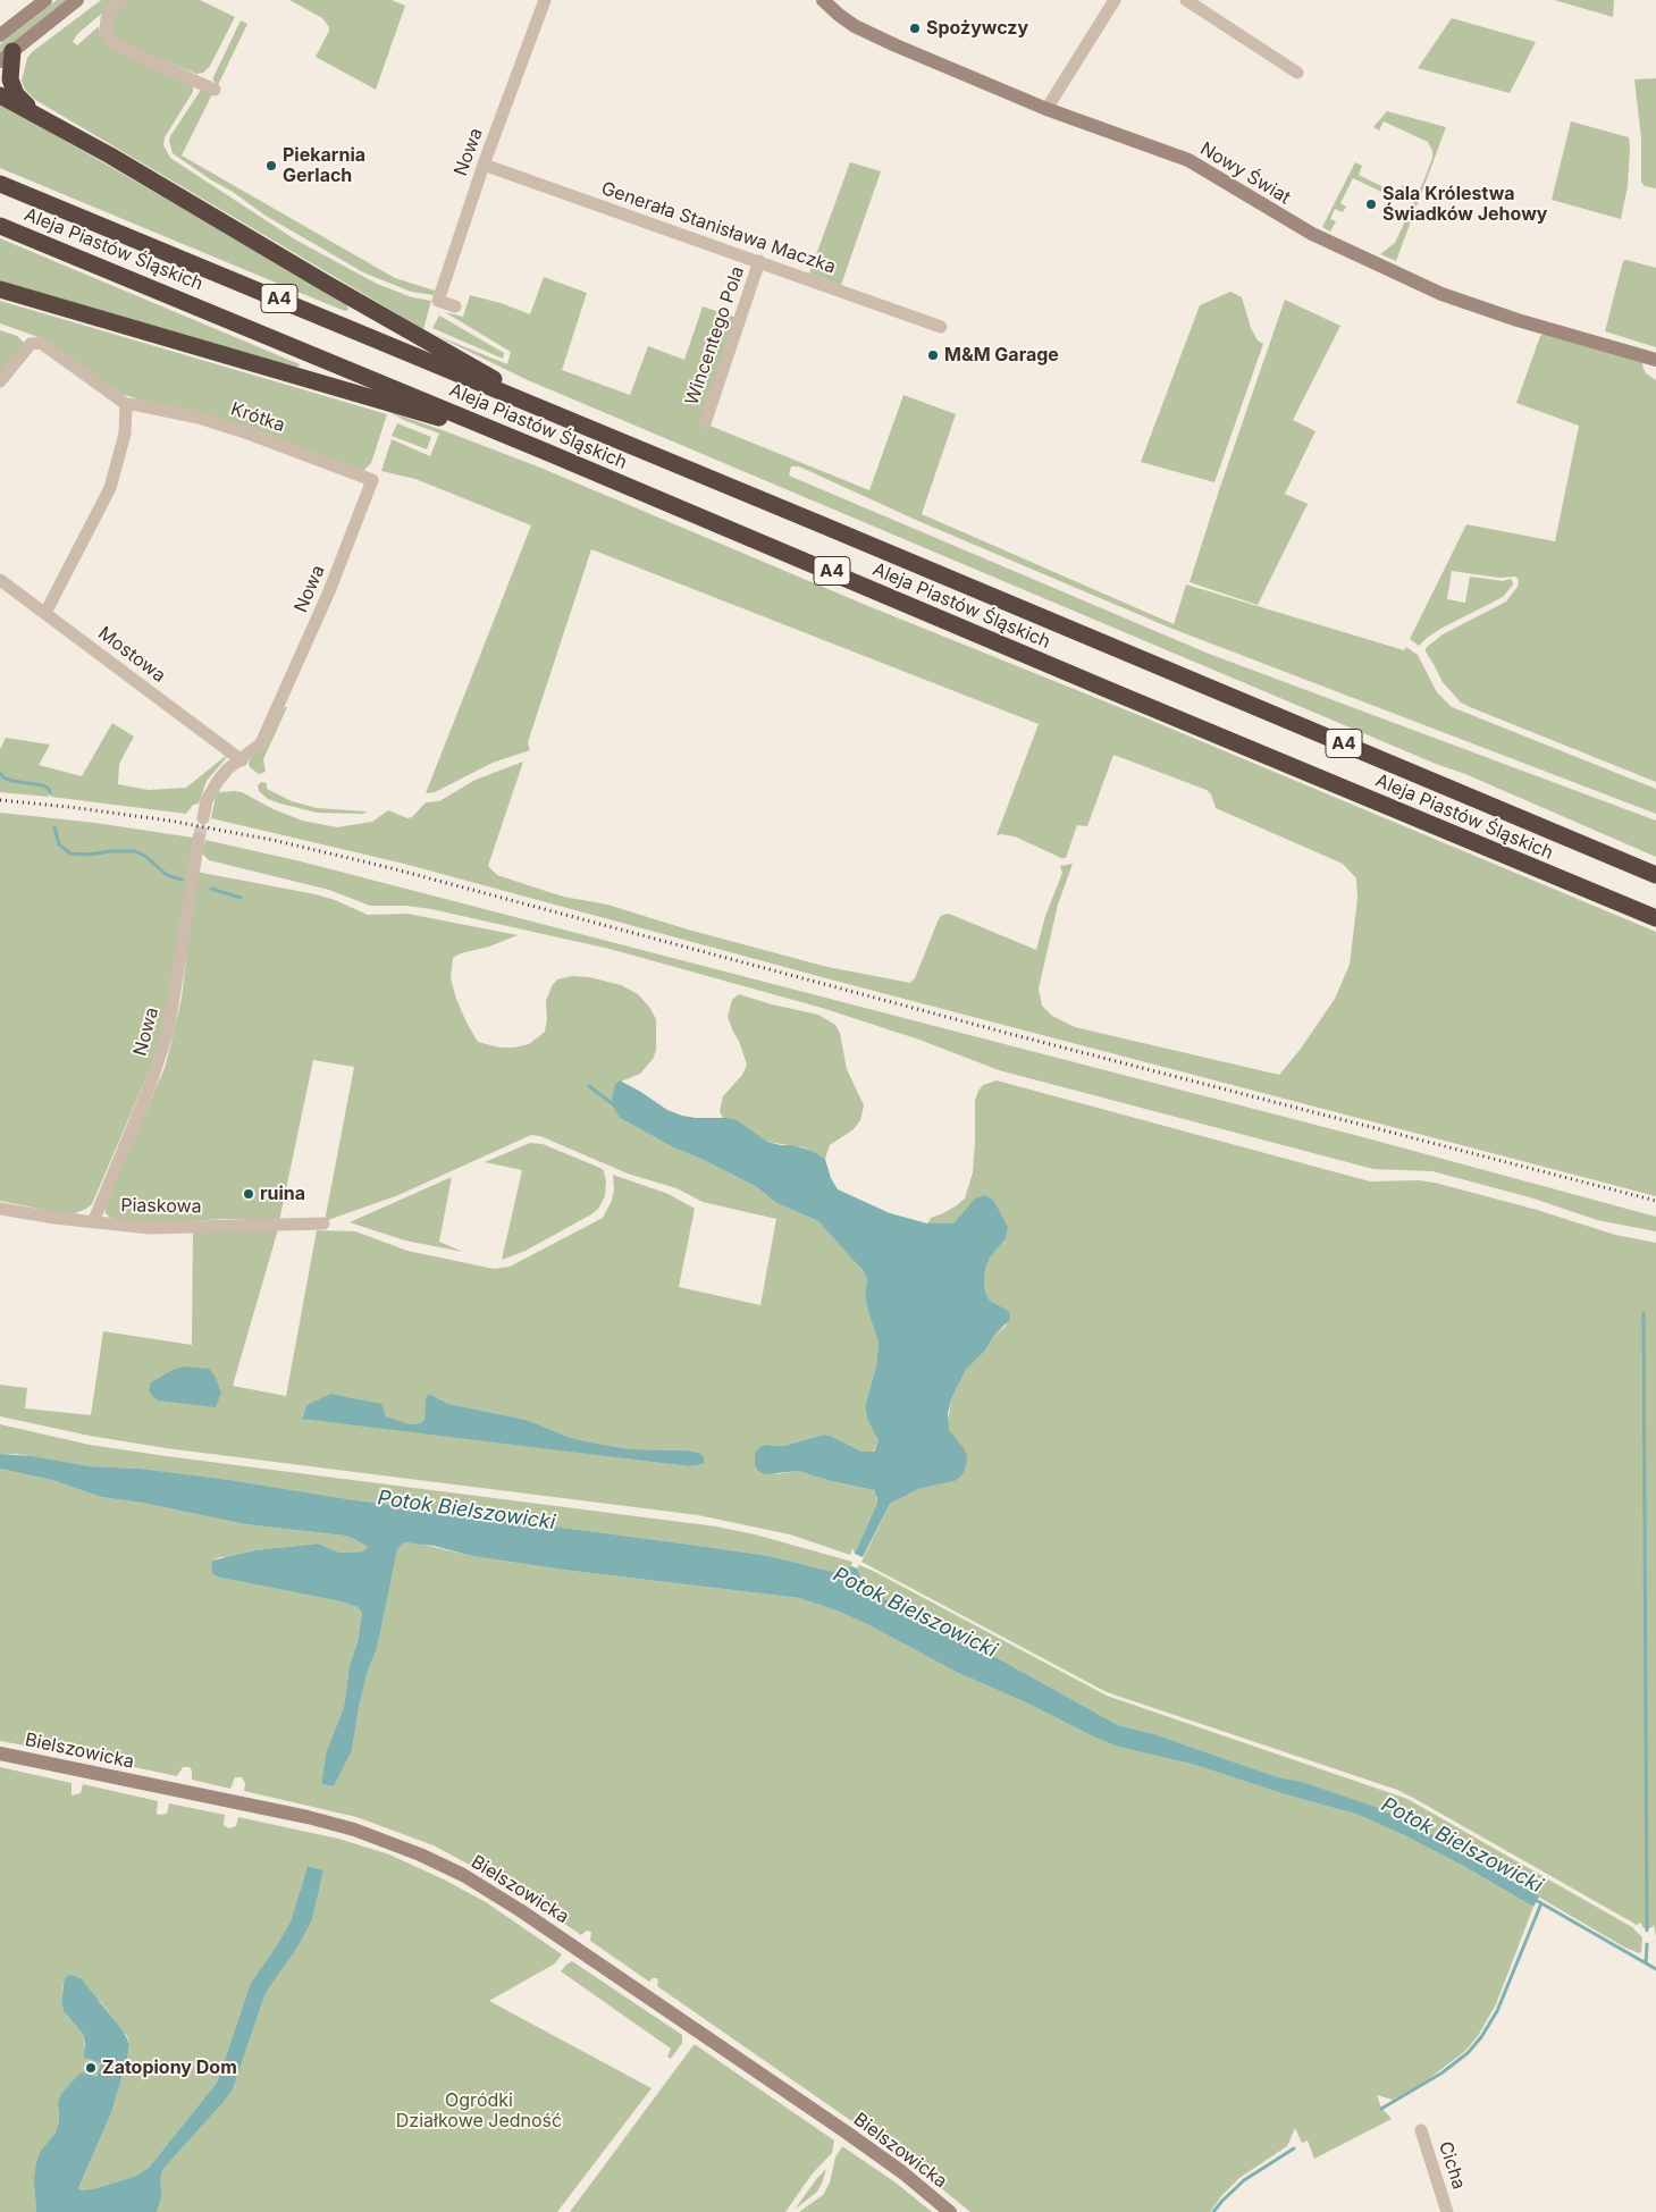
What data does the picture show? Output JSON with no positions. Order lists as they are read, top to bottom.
{
  "streets": {
    "highway": ["Aleja Piastów Śląskich", "A4"],
    "street": [
      "Nowa",
      "Nowy Świat",
      "Generała Stanisława Maczka",
      "Wincentego Pola",
      "Krótka",
      "Mostowa",
      "Piaskowa",
      "Bielszowicka",
      "Cicha"
    ]
  },
  "crossings": [
    ["Nowa", "Generała Stanisława Maczka"],
    ["Nowa", "Krótka"],
    ["Nowa", "Mostowa"],
    ["Nowa", "Piaskowa"],
    ["Generała Stanisława Maczka", "Wincentego Pola"]
  ],
  "water": ["Potok Bielszowicki"],
  "parks": ["Ogródki Działkowe Jedność"],
  "places": [
    "Spożywczy",
    "Piekarnia Gerlach",
    "Sala Królestwa Świadków Jehowy",
    "M&M Garage",
    "ruina",
    "Zatopiony Dom"
  ]
}
